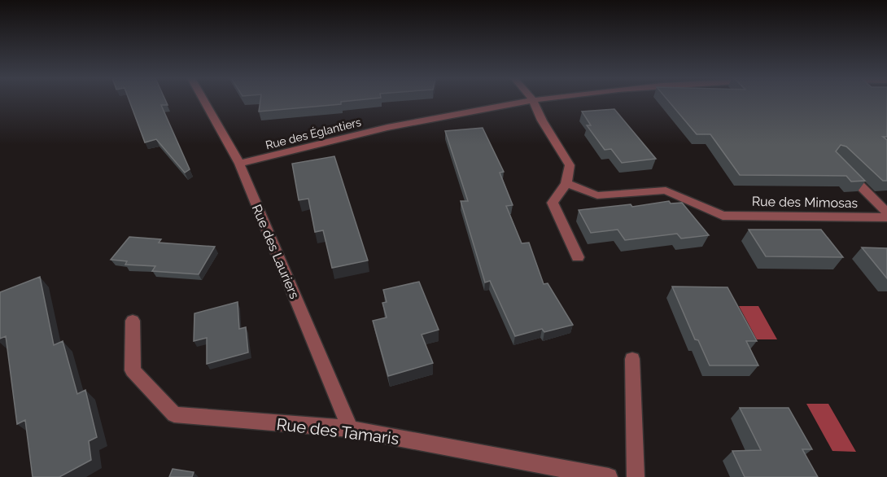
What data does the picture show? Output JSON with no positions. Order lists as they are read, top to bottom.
{
  "streets": {
    "street": [
      "Rue des Églantiers",
      "Rue des Mimosas",
      "Rue des Lauriers",
      "Rue des Tamaris"
    ]
  },
  "crossings": [
    ["Rue des Églantiers", "Rue des Lauriers"],
    ["Rue des Lauriers", "Rue des Tamaris"]
  ]
}
